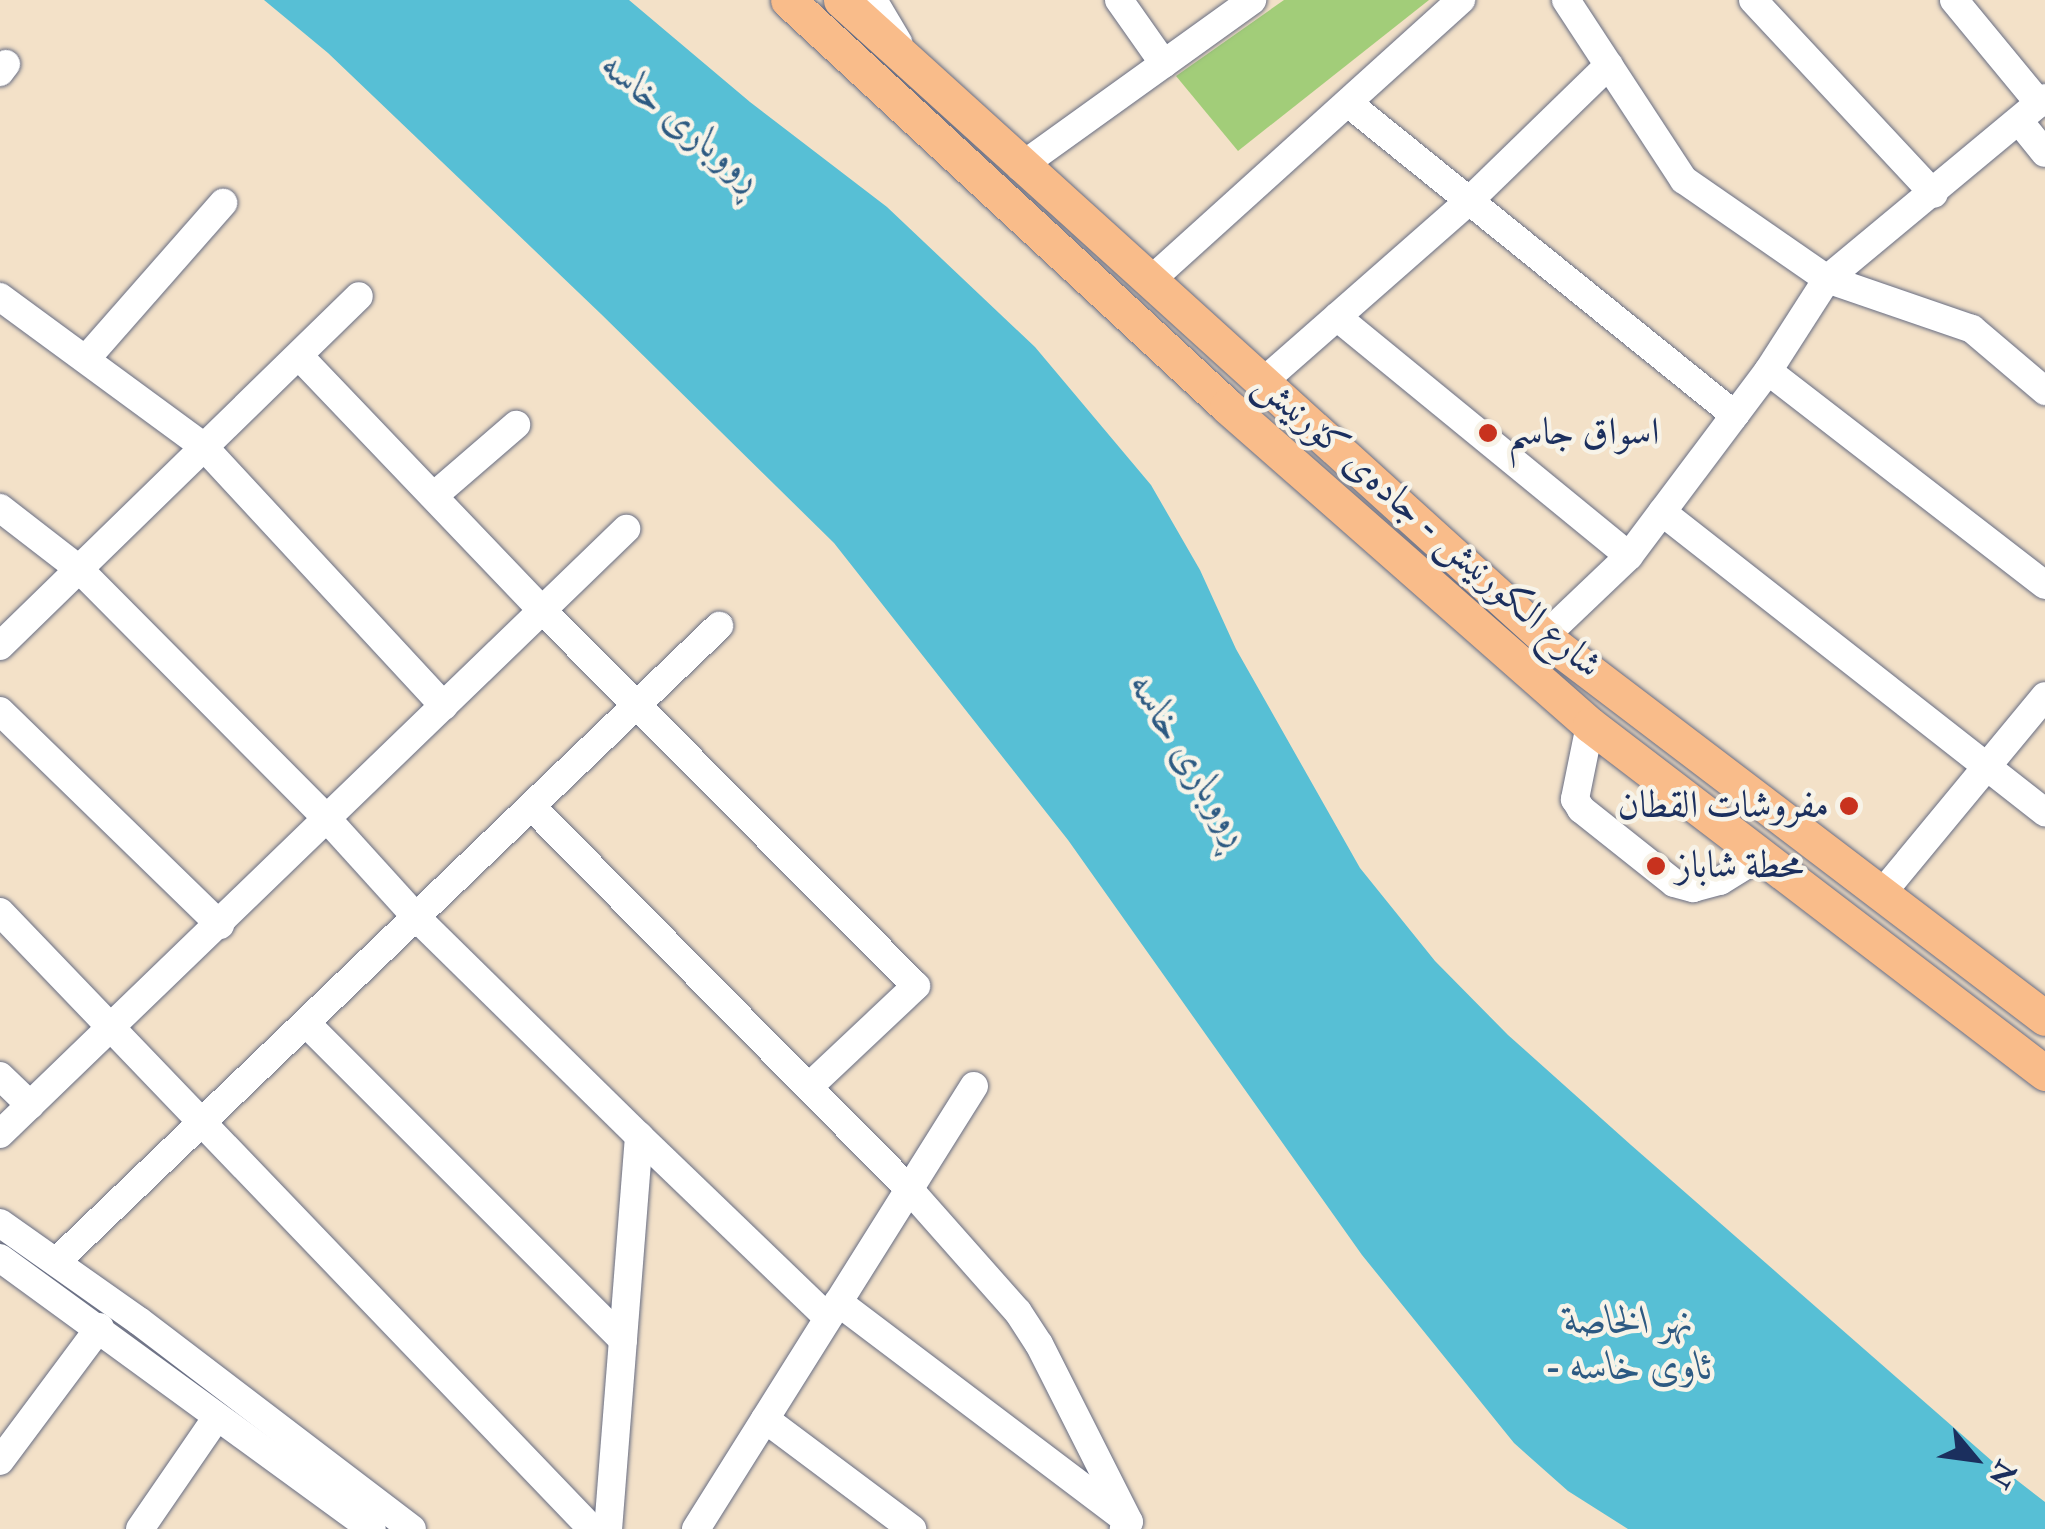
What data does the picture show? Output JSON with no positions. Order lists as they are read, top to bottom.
{
  "streets": {
    "main road": ["شارع الكورنيش - جادەی کۆرنیش"]
  },
  "water": ["ڕووباری خاسە", "نهر الخاصة - ئاوی خاسە"],
  "places": ["اسواق جاسم", "مفروشات القطان", "محطة شاباز"],
  "north": "bottom right"
}
